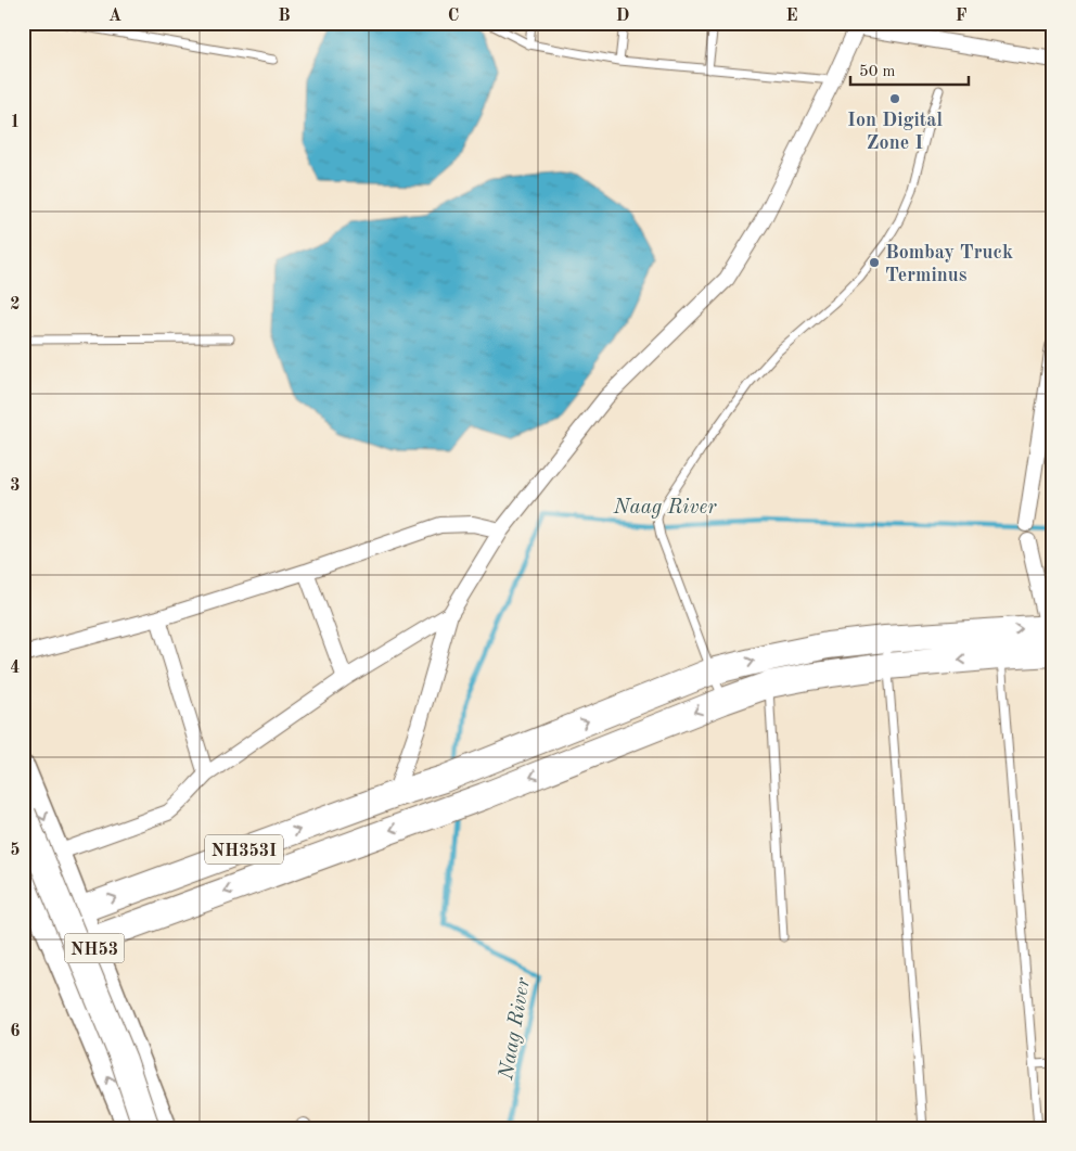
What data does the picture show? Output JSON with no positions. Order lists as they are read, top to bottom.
{
  "streets": {
    "highway": ["NH353I"],
    "main road": ["NH53"]
  },
  "crossings": [
    ["NH353I", "NH53"]
  ],
  "water": ["Naag River"],
  "places": ["Ion Digital Zone I", "Bombay Truck Terminus"],
  "scale_bar": "50 m",
  "grid": {
    "columns": [
      "A",
      "B",
      "C",
      "D",
      "E",
      "F"
    ],
    "rows": [
      "1",
      "2",
      "3",
      "4",
      "5",
      "6"
    ]
  }
}
